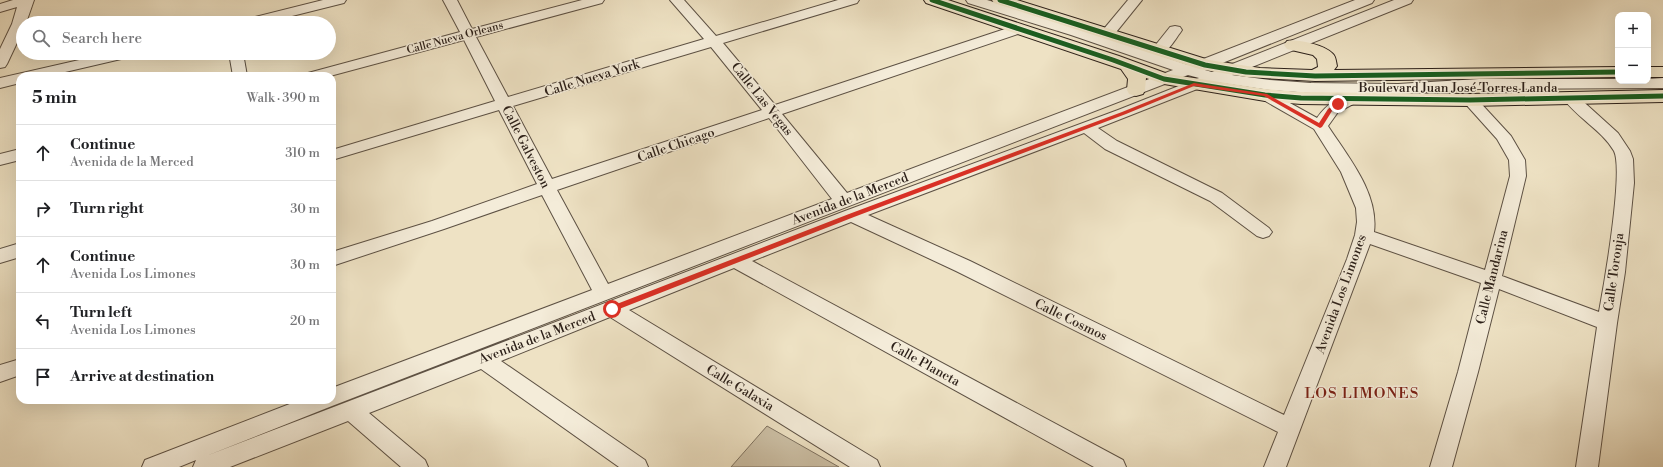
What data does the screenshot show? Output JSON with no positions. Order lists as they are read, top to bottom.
{
  "streets": {
    "main road": ["Boulevard Juan José Torres Landa"],
    "street": [
      "Calle Nueva Orleans",
      "Calle Nueva York",
      "Calle Las Vegas",
      "Calle Chicago",
      "Calle Galveston",
      "Avenida de la Merced",
      "Calle Toronja",
      "Calle Mandarina",
      "Avenida Los Limones",
      "Calle Cosmos",
      "Calle Planeta",
      "Calle Galaxia"
    ]
  },
  "crossings": [
    ["Calle Nueva Orleans", "Calle Galveston"],
    ["Calle Nueva York", "Calle Las Vegas"],
    ["Calle Nueva York", "Calle Galveston"],
    ["Boulevard Juan José Torres Landa", "Calle Chicago"],
    ["Boulevard Juan José Torres Landa", "Avenida de la Merced"],
    ["Boulevard Juan José Torres Landa", "Calle Toronja"],
    ["Boulevard Juan José Torres Landa", "Calle Mandarina"],
    ["Boulevard Juan José Torres Landa", "Avenida Los Limones"],
    ["Calle Las Vegas", "Calle Chicago"],
    ["Calle Las Vegas", "Avenida de la Merced"],
    ["Calle Las Vegas", "Calle Cosmos"],
    ["Calle Chicago", "Calle Galveston"],
    ["Calle Galveston", "Avenida de la Merced"],
    ["Calle Galveston", "Calle Galaxia"],
    ["Avenida de la Merced", "Calle Cosmos"],
    ["Avenida de la Merced", "Calle Planeta"],
    ["Avenida de la Merced", "Calle Galaxia"],
    ["Avenida Los Limones", "Calle Cosmos"]
  ],
  "districts": ["LOS LIMONES"],
  "page": {
    "map_buttons": ["+", "−"],
    "search": "Search here",
    "heading": ["5 min", "Walk · 390 m"],
    "list": [
      ["Continue", "Avenida de la Merced", "310 m"],
      ["Turn right", "30 m"],
      ["Continue", "Avenida Los Limones", "30 m"],
      ["Turn left", "Avenida Los Limones", "20 m"],
      "Arrive at destination"
    ]
  }
}
